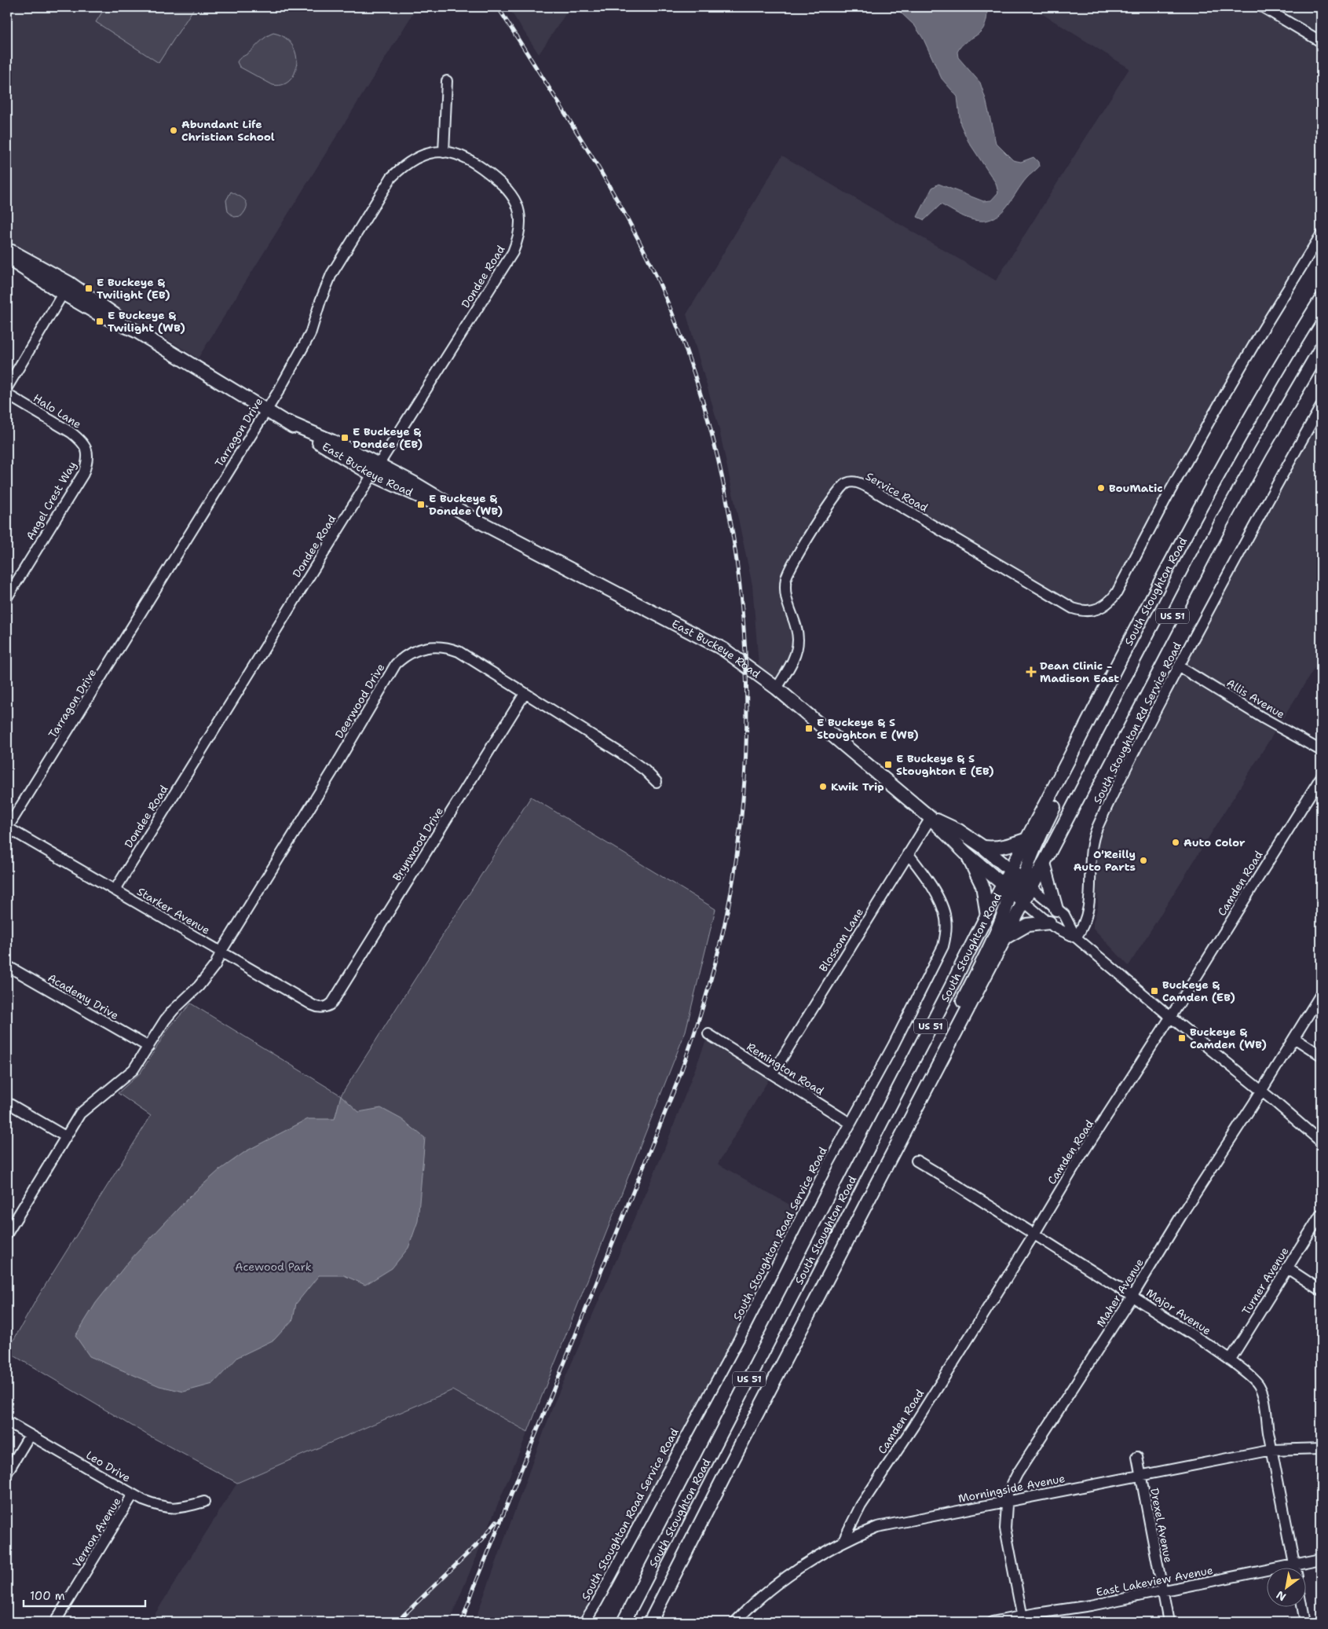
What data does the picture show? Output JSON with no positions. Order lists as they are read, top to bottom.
{
  "streets": {
    "main road": ["East Buckeye Road", "South Stoughton Road", "US 51"],
    "street": [
      "Dondee Road",
      "Halo Lane",
      "Tarragon Drive",
      "Service Road",
      "Angel Crest Way",
      "Allis Avenue",
      "Deerwood Drive",
      "South Stoughton Rd Service Road",
      "Brynwood Drive",
      "Camden Road",
      "Starker Avenue",
      "Blossom Lane",
      "Academy Drive",
      "Remington Road",
      "South Stoughton Road Service Road",
      "Turner Avenue",
      "Maher Avenue",
      "Major Avenue",
      "Leo Drive",
      "Morningside Avenue",
      "Drexel Avenue",
      "Vernon Avenue",
      "East Lakeview Avenue"
    ]
  },
  "crossings": [
    ["Dondee Road", "Tarragon Drive"],
    ["Dondee Road", "East Buckeye Road"],
    ["Dondee Road", "Starker Avenue"],
    ["Halo Lane", "Angel Crest Way"],
    ["Tarragon Drive", "East Buckeye Road"],
    ["Tarragon Drive", "Starker Avenue"],
    ["East Buckeye Road", "Service Road"],
    ["East Buckeye Road", "South Stoughton Road"],
    ["East Buckeye Road", "Blossom Lane"],
    ["Allis Avenue", "South Stoughton Rd Service Road"],
    ["Deerwood Drive", "Brynwood Drive"],
    ["Deerwood Drive", "Starker Avenue"],
    ["Deerwood Drive", "Academy Drive"],
    ["Brynwood Drive", "Starker Avenue"],
    ["Camden Road", "Major Avenue"],
    ["Camden Road", "Morningside Avenue"],
    ["Blossom Lane", "Remington Road"],
    ["Blossom Lane", "South Stoughton Road Service Road"],
    ["Remington Road", "South Stoughton Road Service Road"],
    ["Turner Avenue", "Major Avenue"],
    ["Maher Avenue", "Major Avenue"],
    ["Maher Avenue", "Morningside Avenue"],
    ["Maher Avenue", "East Lakeview Avenue"],
    ["Major Avenue", "Morningside Avenue"],
    ["Major Avenue", "East Lakeview Avenue"],
    ["Leo Drive", "Vernon Avenue"],
    ["Morningside Avenue", "Drexel Avenue"],
    ["Drexel Avenue", "East Lakeview Avenue"]
  ],
  "parks": ["Acewood Park"],
  "places": {
    "other": [
      "Abundant Life Christian School",
      "BouMatic",
      "Kwik Trip",
      "Auto Color",
      "O'Reilly Auto Parts"
    ],
    "transit": [
      "E Buckeye & Twilight (EB)",
      "E Buckeye & Twilight (WB)",
      "E Buckeye & Dondee (EB)",
      "E Buckeye & Dondee (WB)",
      "E Buckeye & S Stoughton E (WB)",
      "E Buckeye & S Stoughton E (EB)",
      "Buckeye & Camden (EB)",
      "Buckeye & Camden (WB)"
    ],
    "health": ["Dean Clinic - Madison East"]
  },
  "scale_bar": "100 m",
  "north": "bottom left"
}
